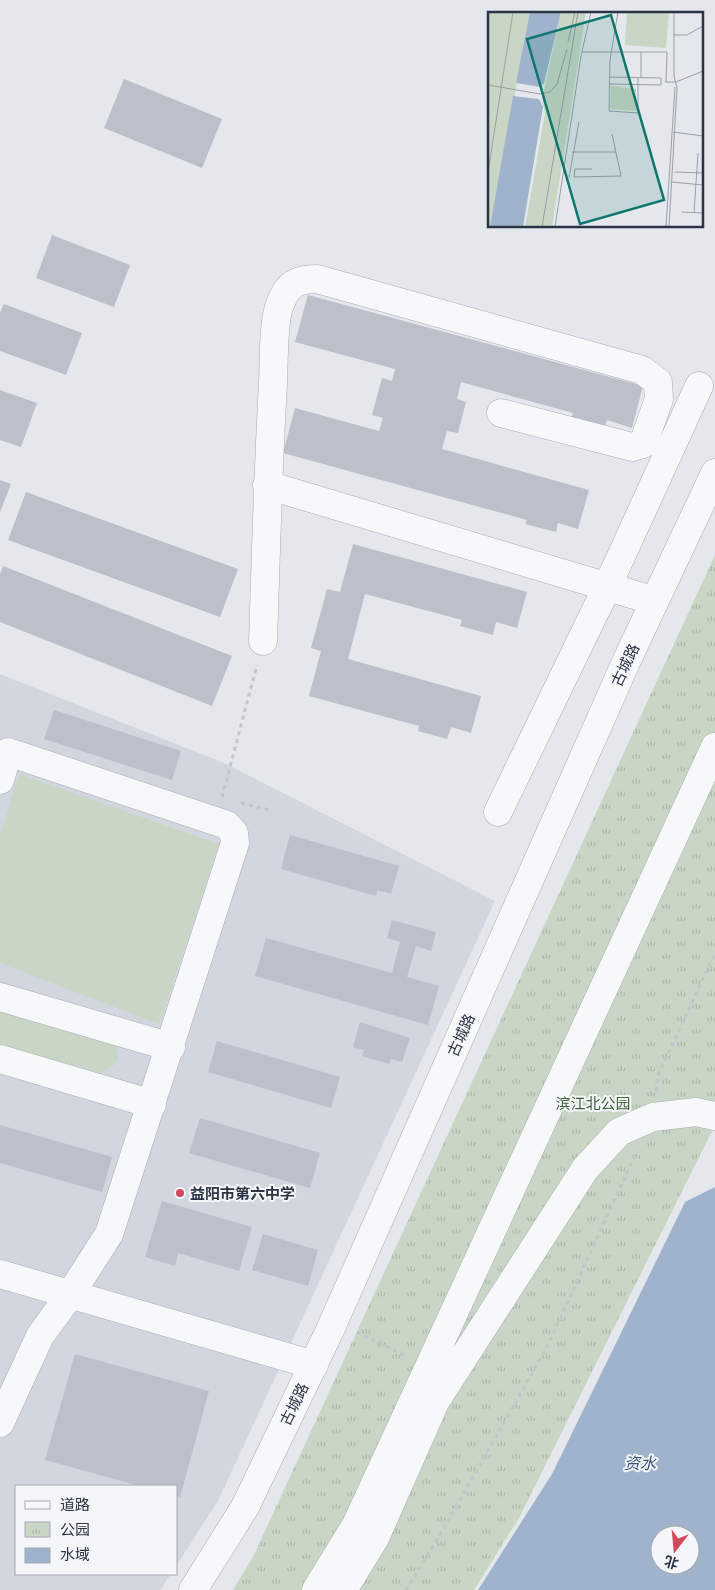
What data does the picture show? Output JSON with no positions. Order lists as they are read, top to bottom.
{
  "streets": {
    "street": ["古城路"]
  },
  "water": ["资水"],
  "parks": ["滨江北公园"],
  "places": ["益阳市第六中学"],
  "legend": ["道路", "公园", "水域"],
  "north": "bottom"
}
